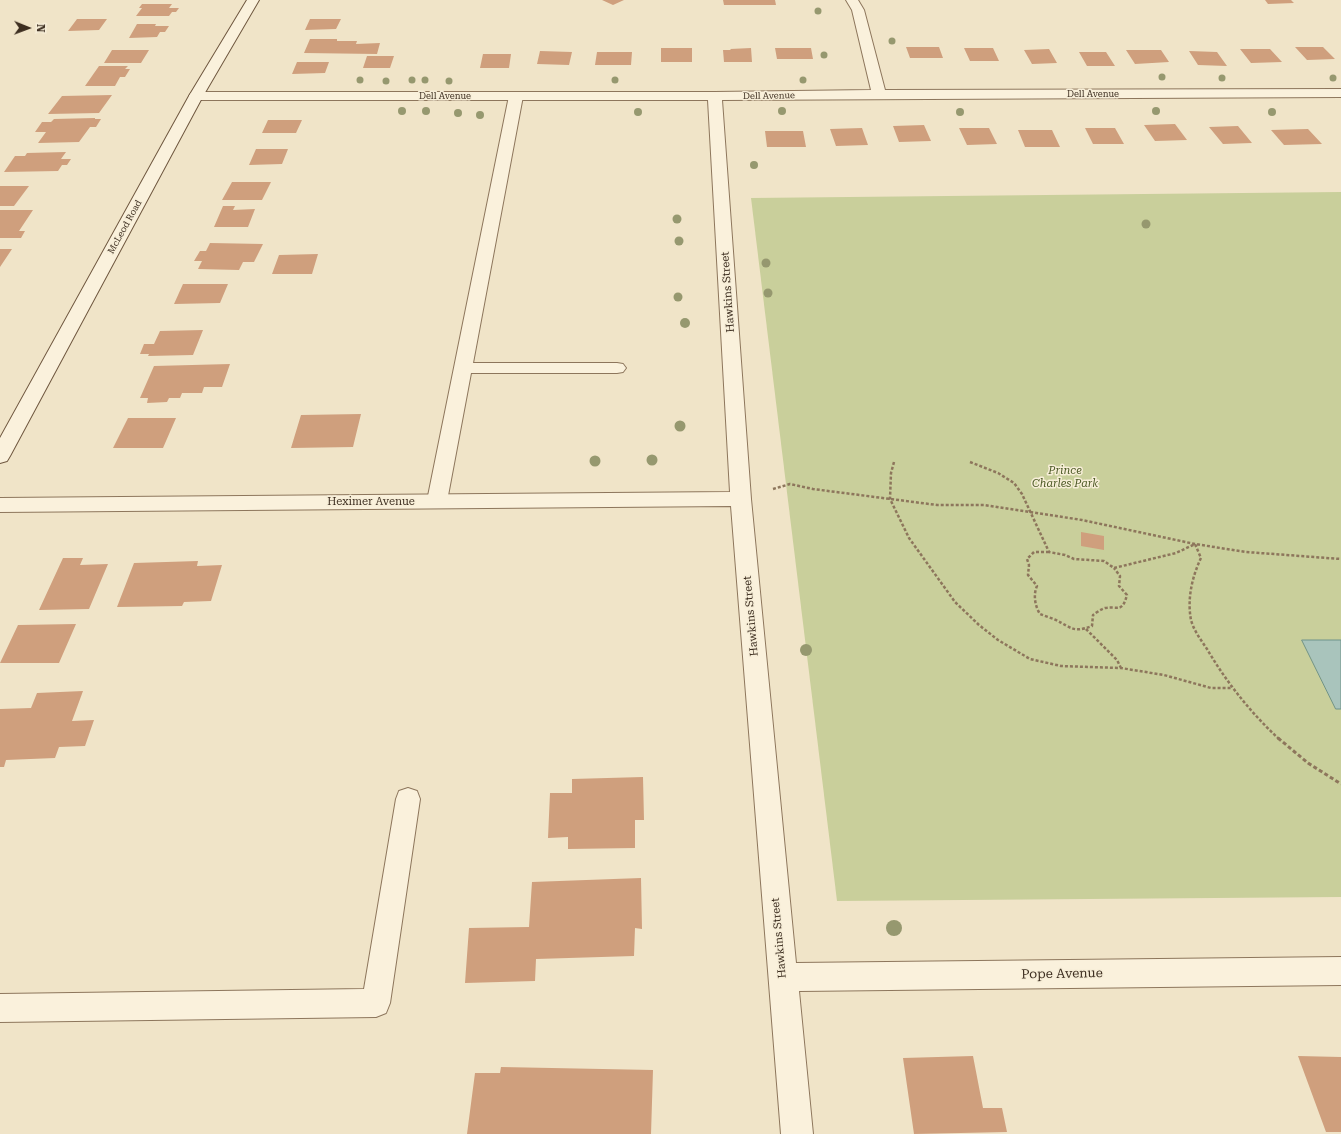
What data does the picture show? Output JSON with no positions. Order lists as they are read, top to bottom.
{
  "streets": {
    "street": [
      "Dell Avenue",
      "McLeod Road",
      "Hawkins Street",
      "Heximer Avenue",
      "Pope Avenue"
    ]
  },
  "crossings": [
    ["Dell Avenue", "McLeod Road"],
    ["Dell Avenue", "Hawkins Street"],
    ["Hawkins Street", "Heximer Avenue"],
    ["Hawkins Street", "Pope Avenue"]
  ],
  "parks": ["Prince Charles Park"],
  "north": "right"
}
